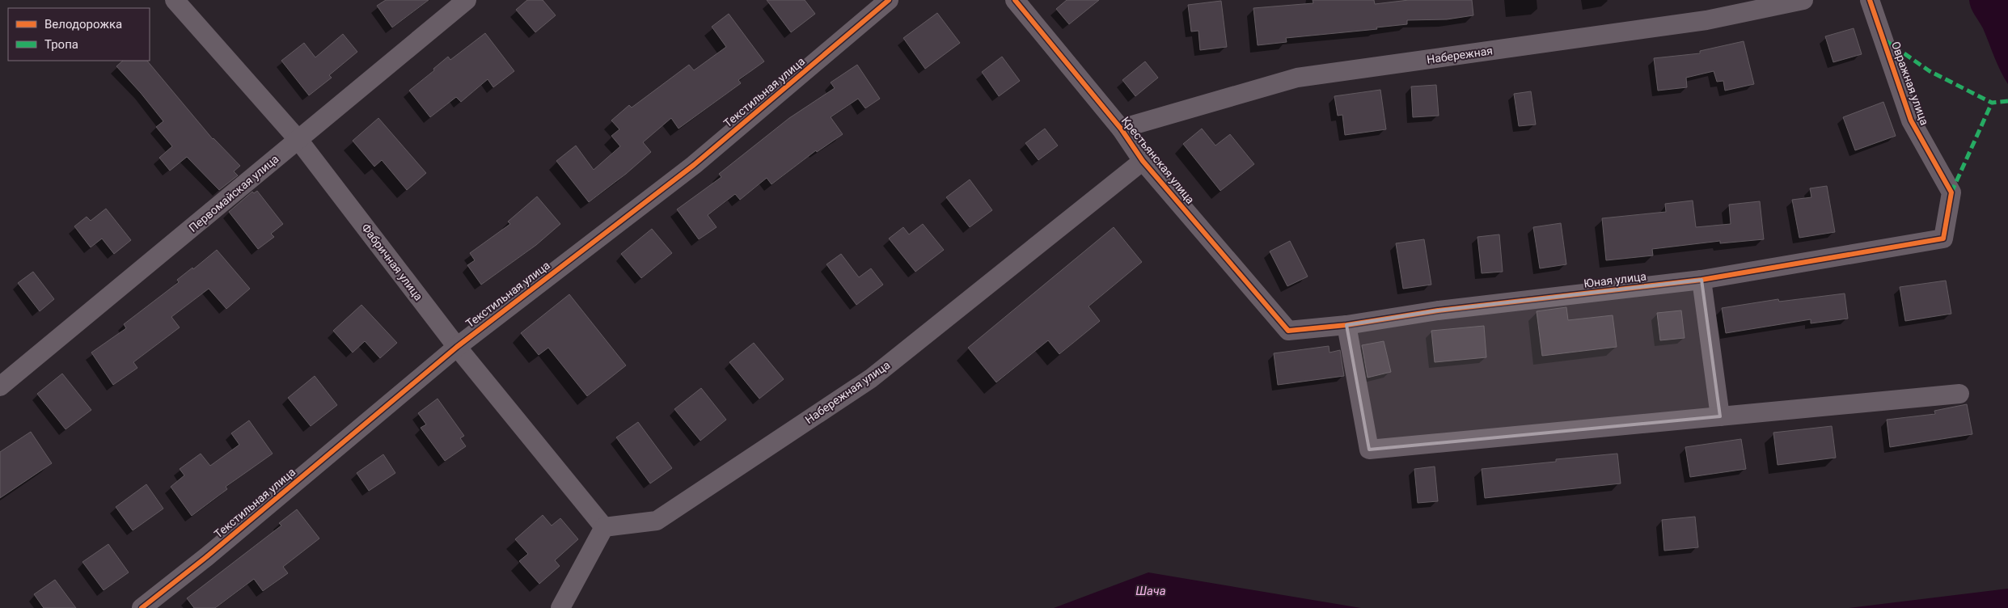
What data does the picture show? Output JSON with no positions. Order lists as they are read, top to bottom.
{
  "streets": {
    "street": [
      "Набережная",
      "Овражная улица",
      "Текстильная улица",
      "Крестьянская улица",
      "Первомайская улица",
      "Фабричная улица",
      "Юная улица",
      "Набережная улица"
    ]
  },
  "crossings": [
    ["Набережная", "Крестьянская улица"],
    ["Овражная улица", "Юная улица"],
    ["Текстильная улица", "Фабричная улица"],
    ["Крестьянская улица", "Юная улица"],
    ["Крестьянская улица", "Набережная улица"],
    ["Первомайская улица", "Фабричная улица"],
    ["Фабричная улица", "Набережная улица"]
  ],
  "water": ["Шача"],
  "legend": ["Велодорожка", "Тропа"]
}
